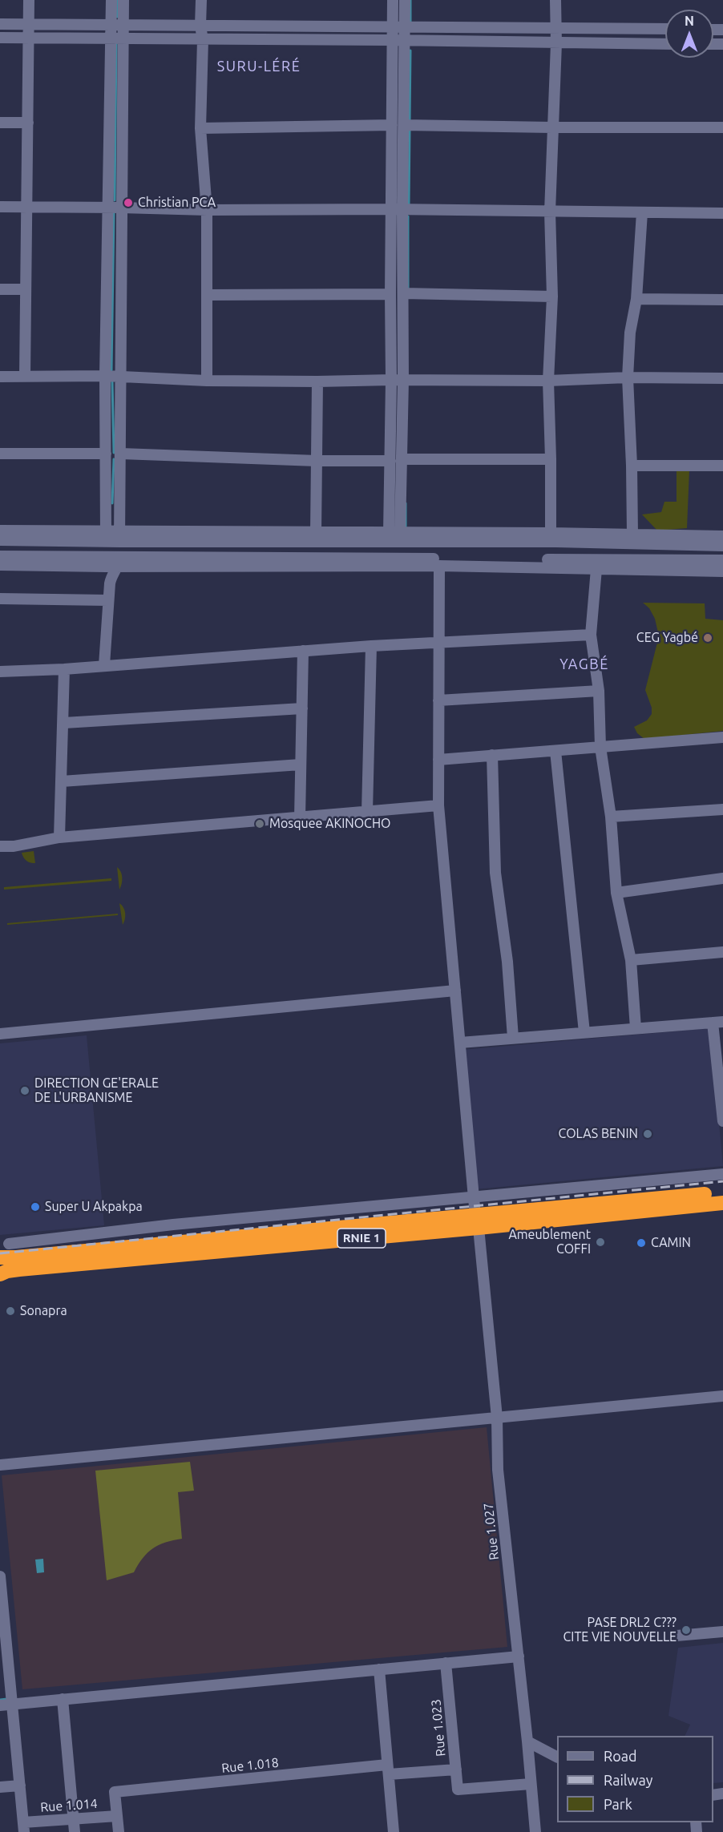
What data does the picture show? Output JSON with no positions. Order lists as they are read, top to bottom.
{
  "streets": {
    "highway": ["RNIE 1"],
    "street": [
      "Rue 1.027",
      "Rue 1.023",
      "Rue 1.018",
      "Rue 1.014"
    ]
  },
  "crossings": [
    ["RNIE 1", "Rue 1.027"],
    ["Rue 1.027", "Rue 1.023"],
    ["Rue 1.023", "Rue 1.018"],
    ["Rue 1.018", "Rue 1.014"]
  ],
  "districts": ["SURU-LÉRÉ", "YAGBÉ"],
  "places": [
    "Christian PCA",
    "CEG Yagbé",
    "Mosquee AKINOCHO",
    "DIRECTION GE'ERALE DE L'URBANISME",
    "COLAS BENIN",
    "Super U Akpakpa",
    "Ameublement COFFI",
    "CAMIN",
    "Sonapra",
    "PASE DRL2 C??? CITE VIE NOUVELLE"
  ],
  "legend": ["Road", "Railway", "Park"],
  "north": "top"
}
